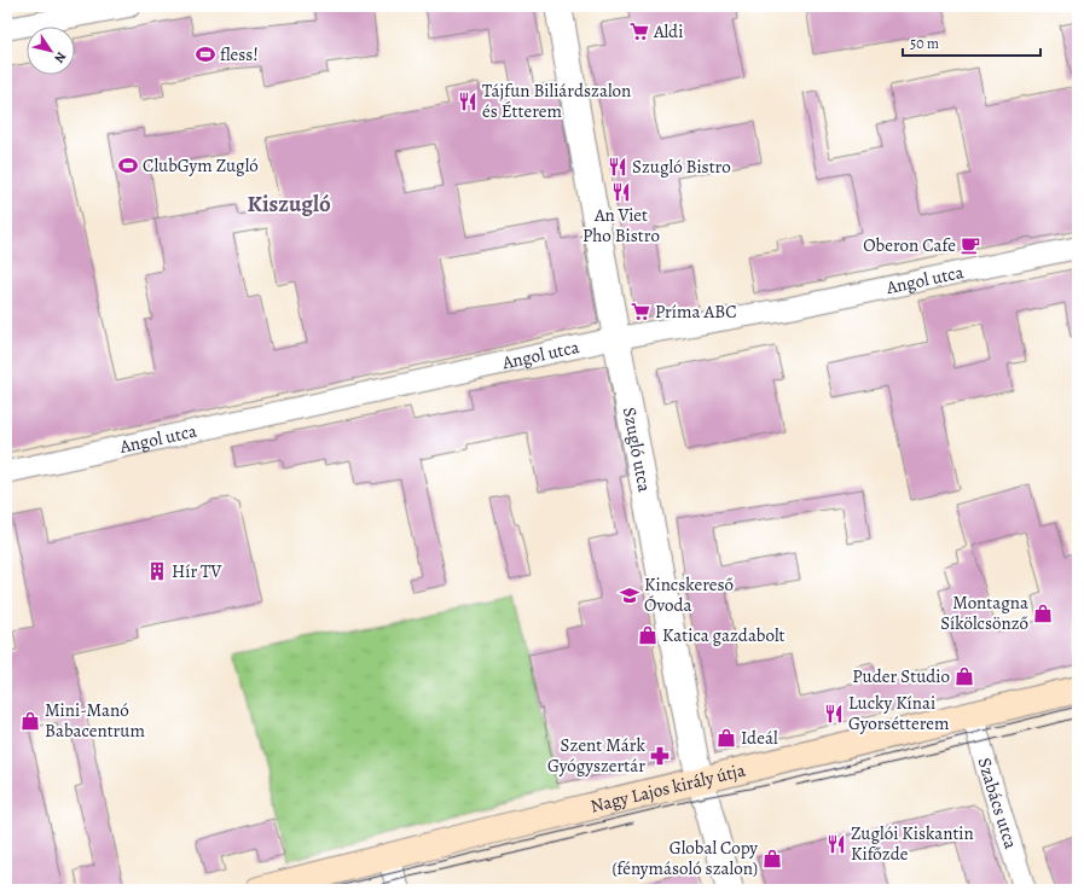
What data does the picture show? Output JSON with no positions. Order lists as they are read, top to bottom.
{
  "streets": {
    "main road": ["Nagy Lajos király útja"],
    "street": ["Angol utca", "Szugló utca", "Szabács utca"]
  },
  "crossings": [
    ["Angol utca", "Szugló utca"],
    ["Szugló utca", "Nagy Lajos király útja"],
    ["Nagy Lajos király útja", "Szabács utca"]
  ],
  "districts": ["Kiszugló"],
  "places": {
    "supermarket": ["Aldi", "Príma ABC"],
    "sports": ["fless!", "ClubGym Zugló"],
    "restaurant": [
      "Tájfun Biliárdszalon és Étterem",
      "Szugló Bistro",
      "An Viet Pho Bistro",
      "Lucky Kínai Gyorsétterem",
      "Zuglói Kiskantin Kifőzde"
    ],
    "cafe": ["Oberon Cafe"],
    "building": ["Hír TV"],
    "school or university": ["Kincskereső Óvoda"],
    "shop": [
      "Montagna Síkölcsönző",
      "Katica gazdabolt",
      "Puder Studio",
      "Mini-Manó Babacentrum",
      "Ideál",
      "Global Copy (fénymásoló szalon)"
    ],
    "pharmacy": ["Szent Márk Gyógyszertár"]
  },
  "scale_bar": "50 m",
  "north": "bottom right"
}
